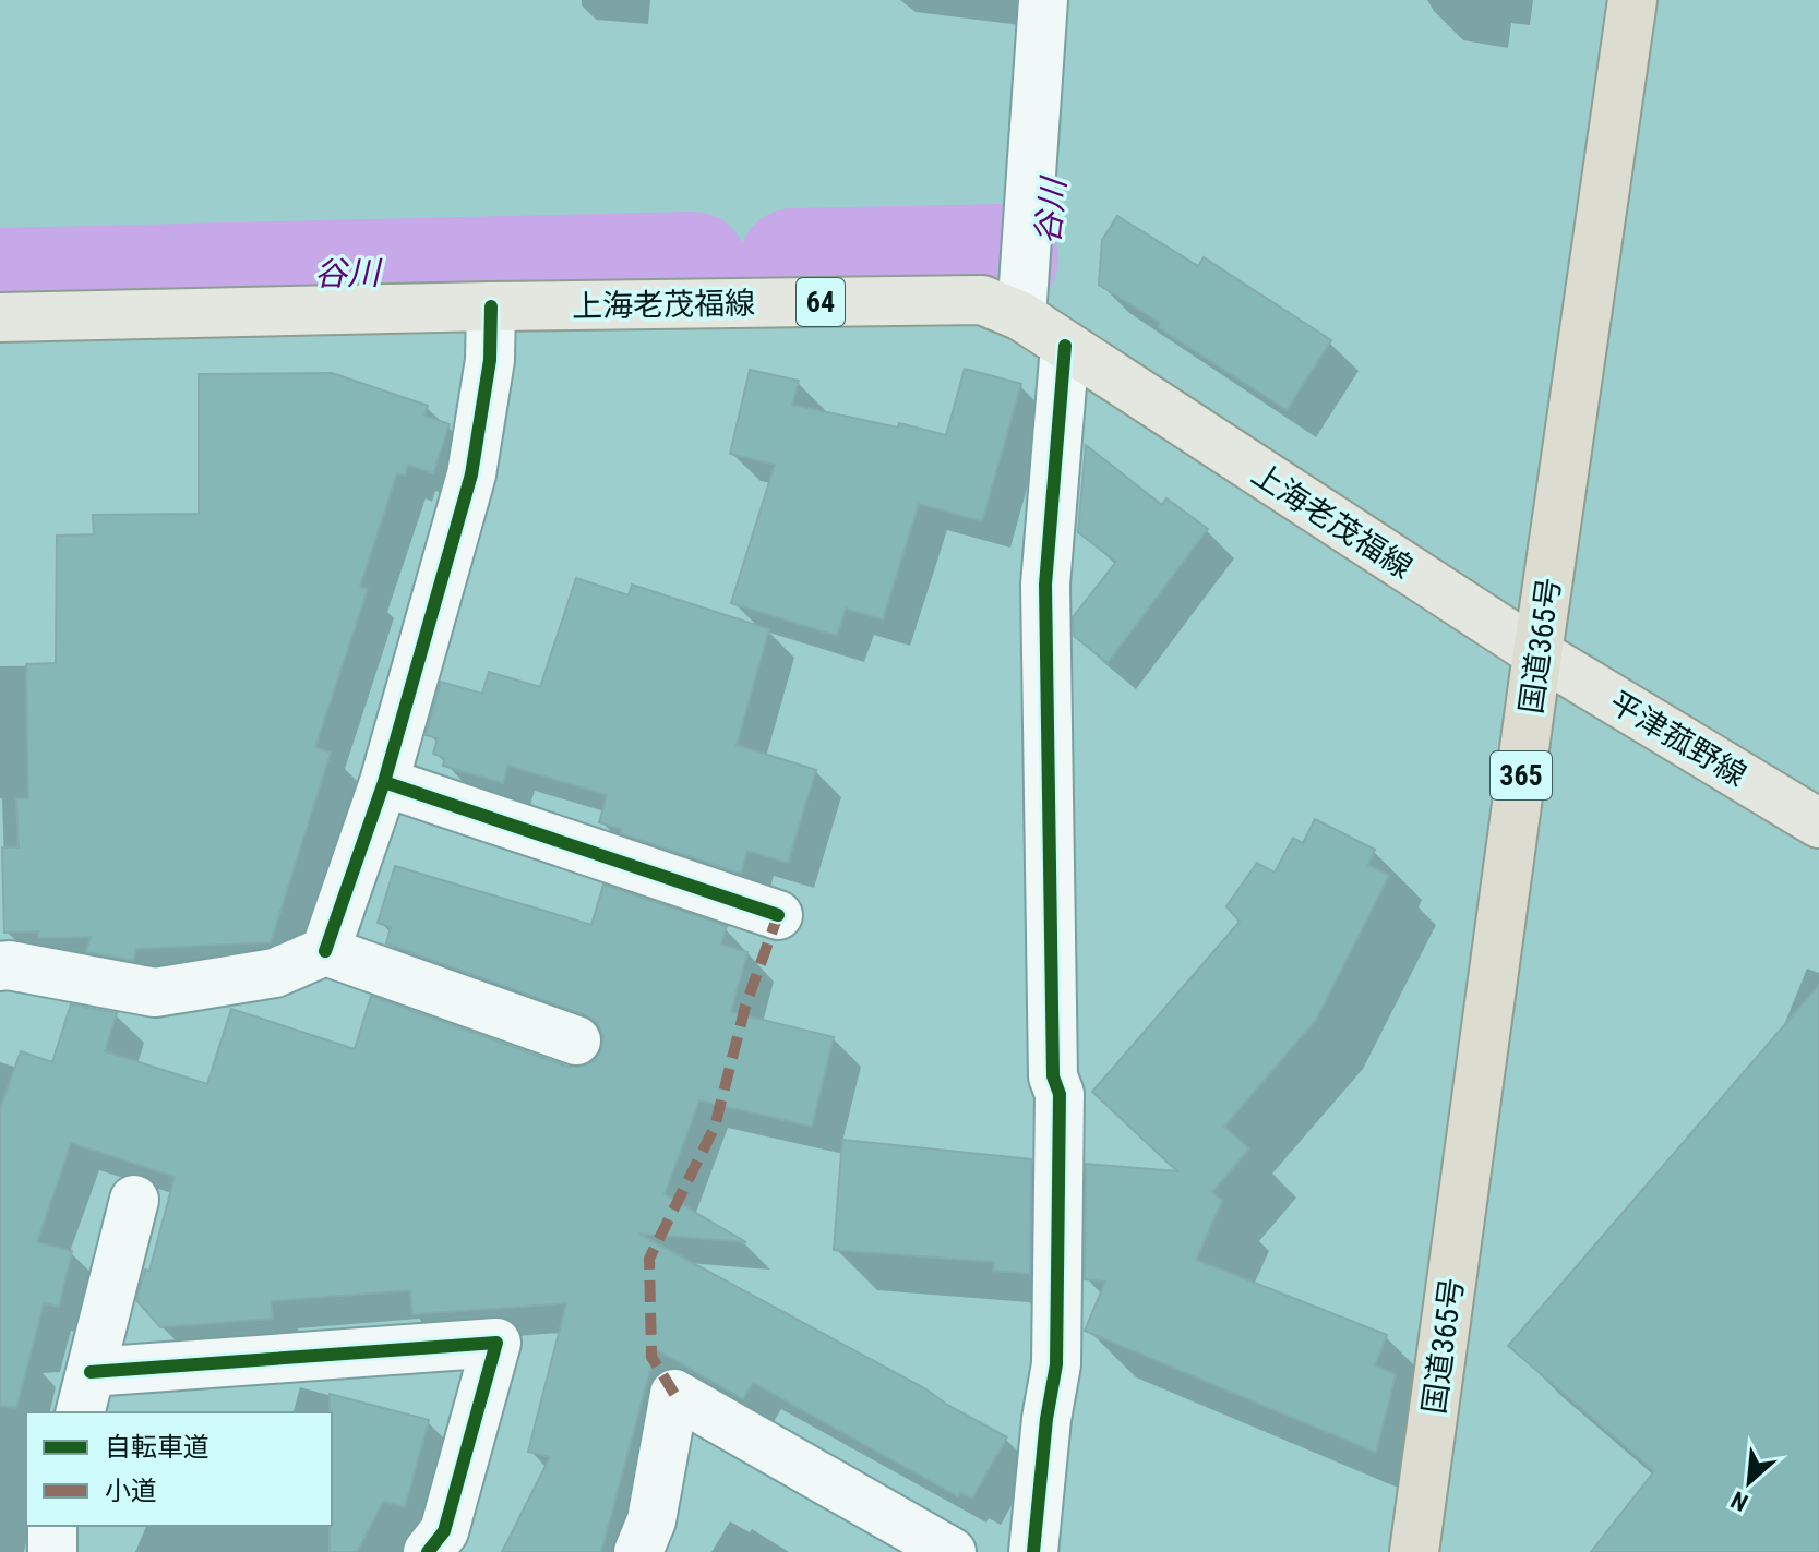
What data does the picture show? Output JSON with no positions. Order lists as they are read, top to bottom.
{
  "streets": {
    "highway": ["国道365号", "365"],
    "main road": ["64", "上海老茂福線", "平津菰野線"]
  },
  "crossings": [
    ["上海老茂福線", "国道365号"],
    ["上海老茂福線", "平津菰野線"],
    ["国道365号", "平津菰野線"]
  ],
  "water": ["谷川"],
  "legend": ["自転車道", "小道"],
  "north": "bottom left"
}
